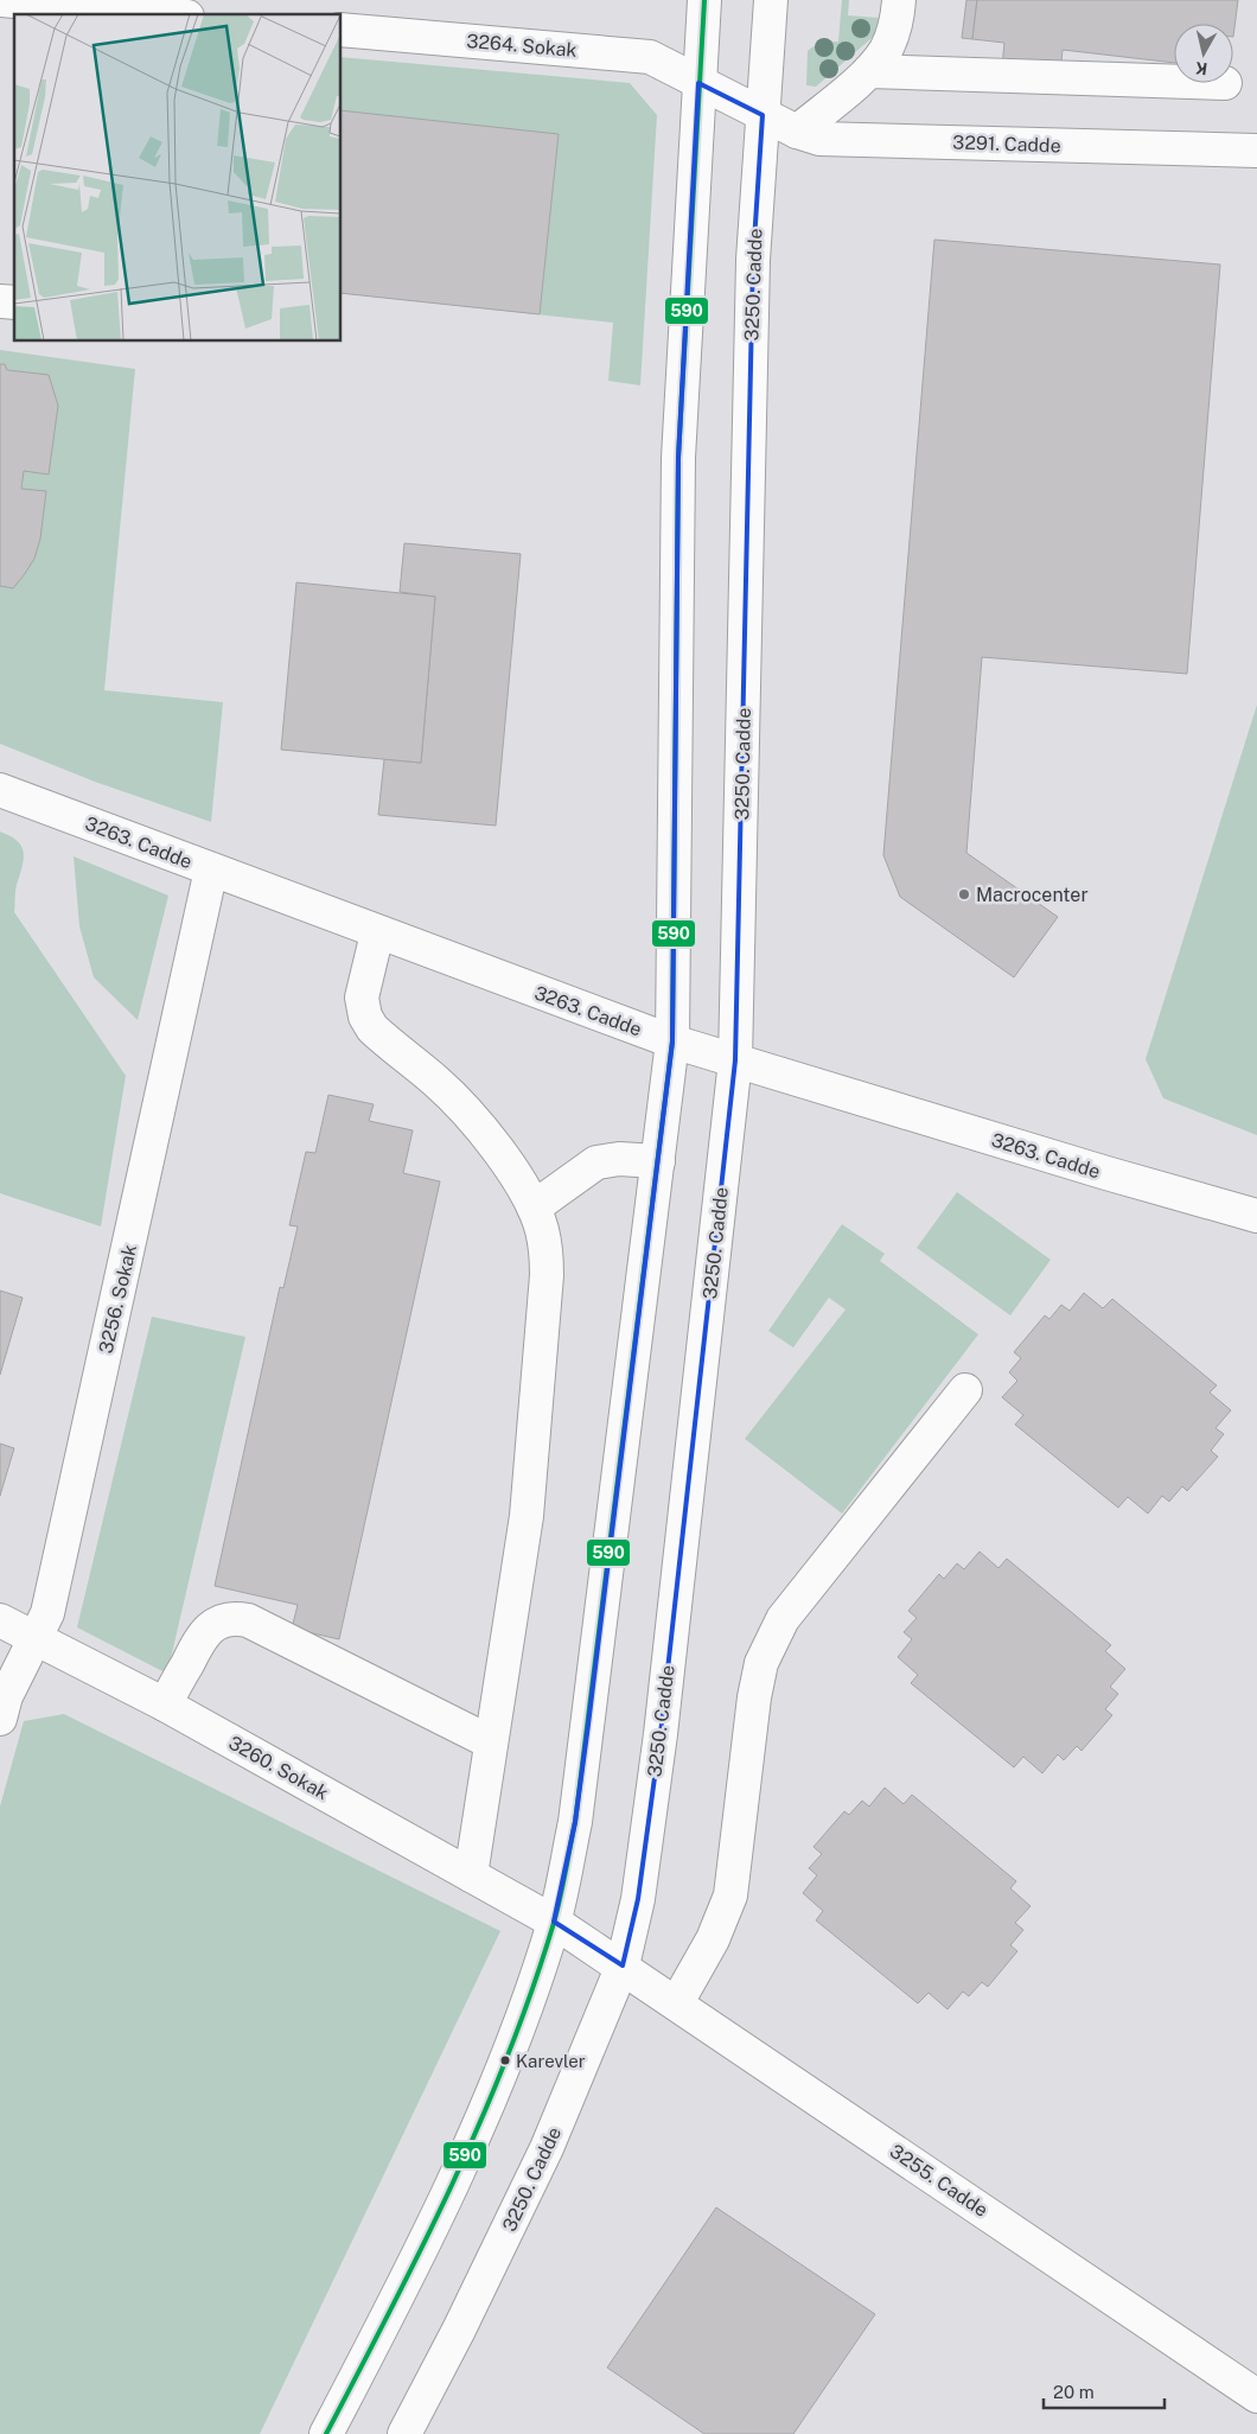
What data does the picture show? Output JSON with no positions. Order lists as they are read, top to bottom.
{
  "streets": {
    "street": [
      "3264. Sokak",
      "3291. Cadde",
      "3250. Cadde",
      "3263. Cadde",
      "3256. Sokak",
      "3260. Sokak",
      "3255. Cadde"
    ]
  },
  "crossings": [
    ["3264. Sokak", "3291. Cadde"],
    ["3264. Sokak", "3250. Cadde"],
    ["3291. Cadde", "3250. Cadde"],
    ["3250. Cadde", "3263. Cadde"],
    ["3250. Cadde", "3260. Sokak"],
    ["3250. Cadde", "3255. Cadde"],
    ["3263. Cadde", "3256. Sokak"],
    ["3256. Sokak", "3260. Sokak"],
    ["3260. Sokak", "3255. Cadde"]
  ],
  "places": ["Macrocenter", "Karevler"],
  "lines": ["transit line 590"],
  "scale_bar": "20 m",
  "north": "bottom"
}
